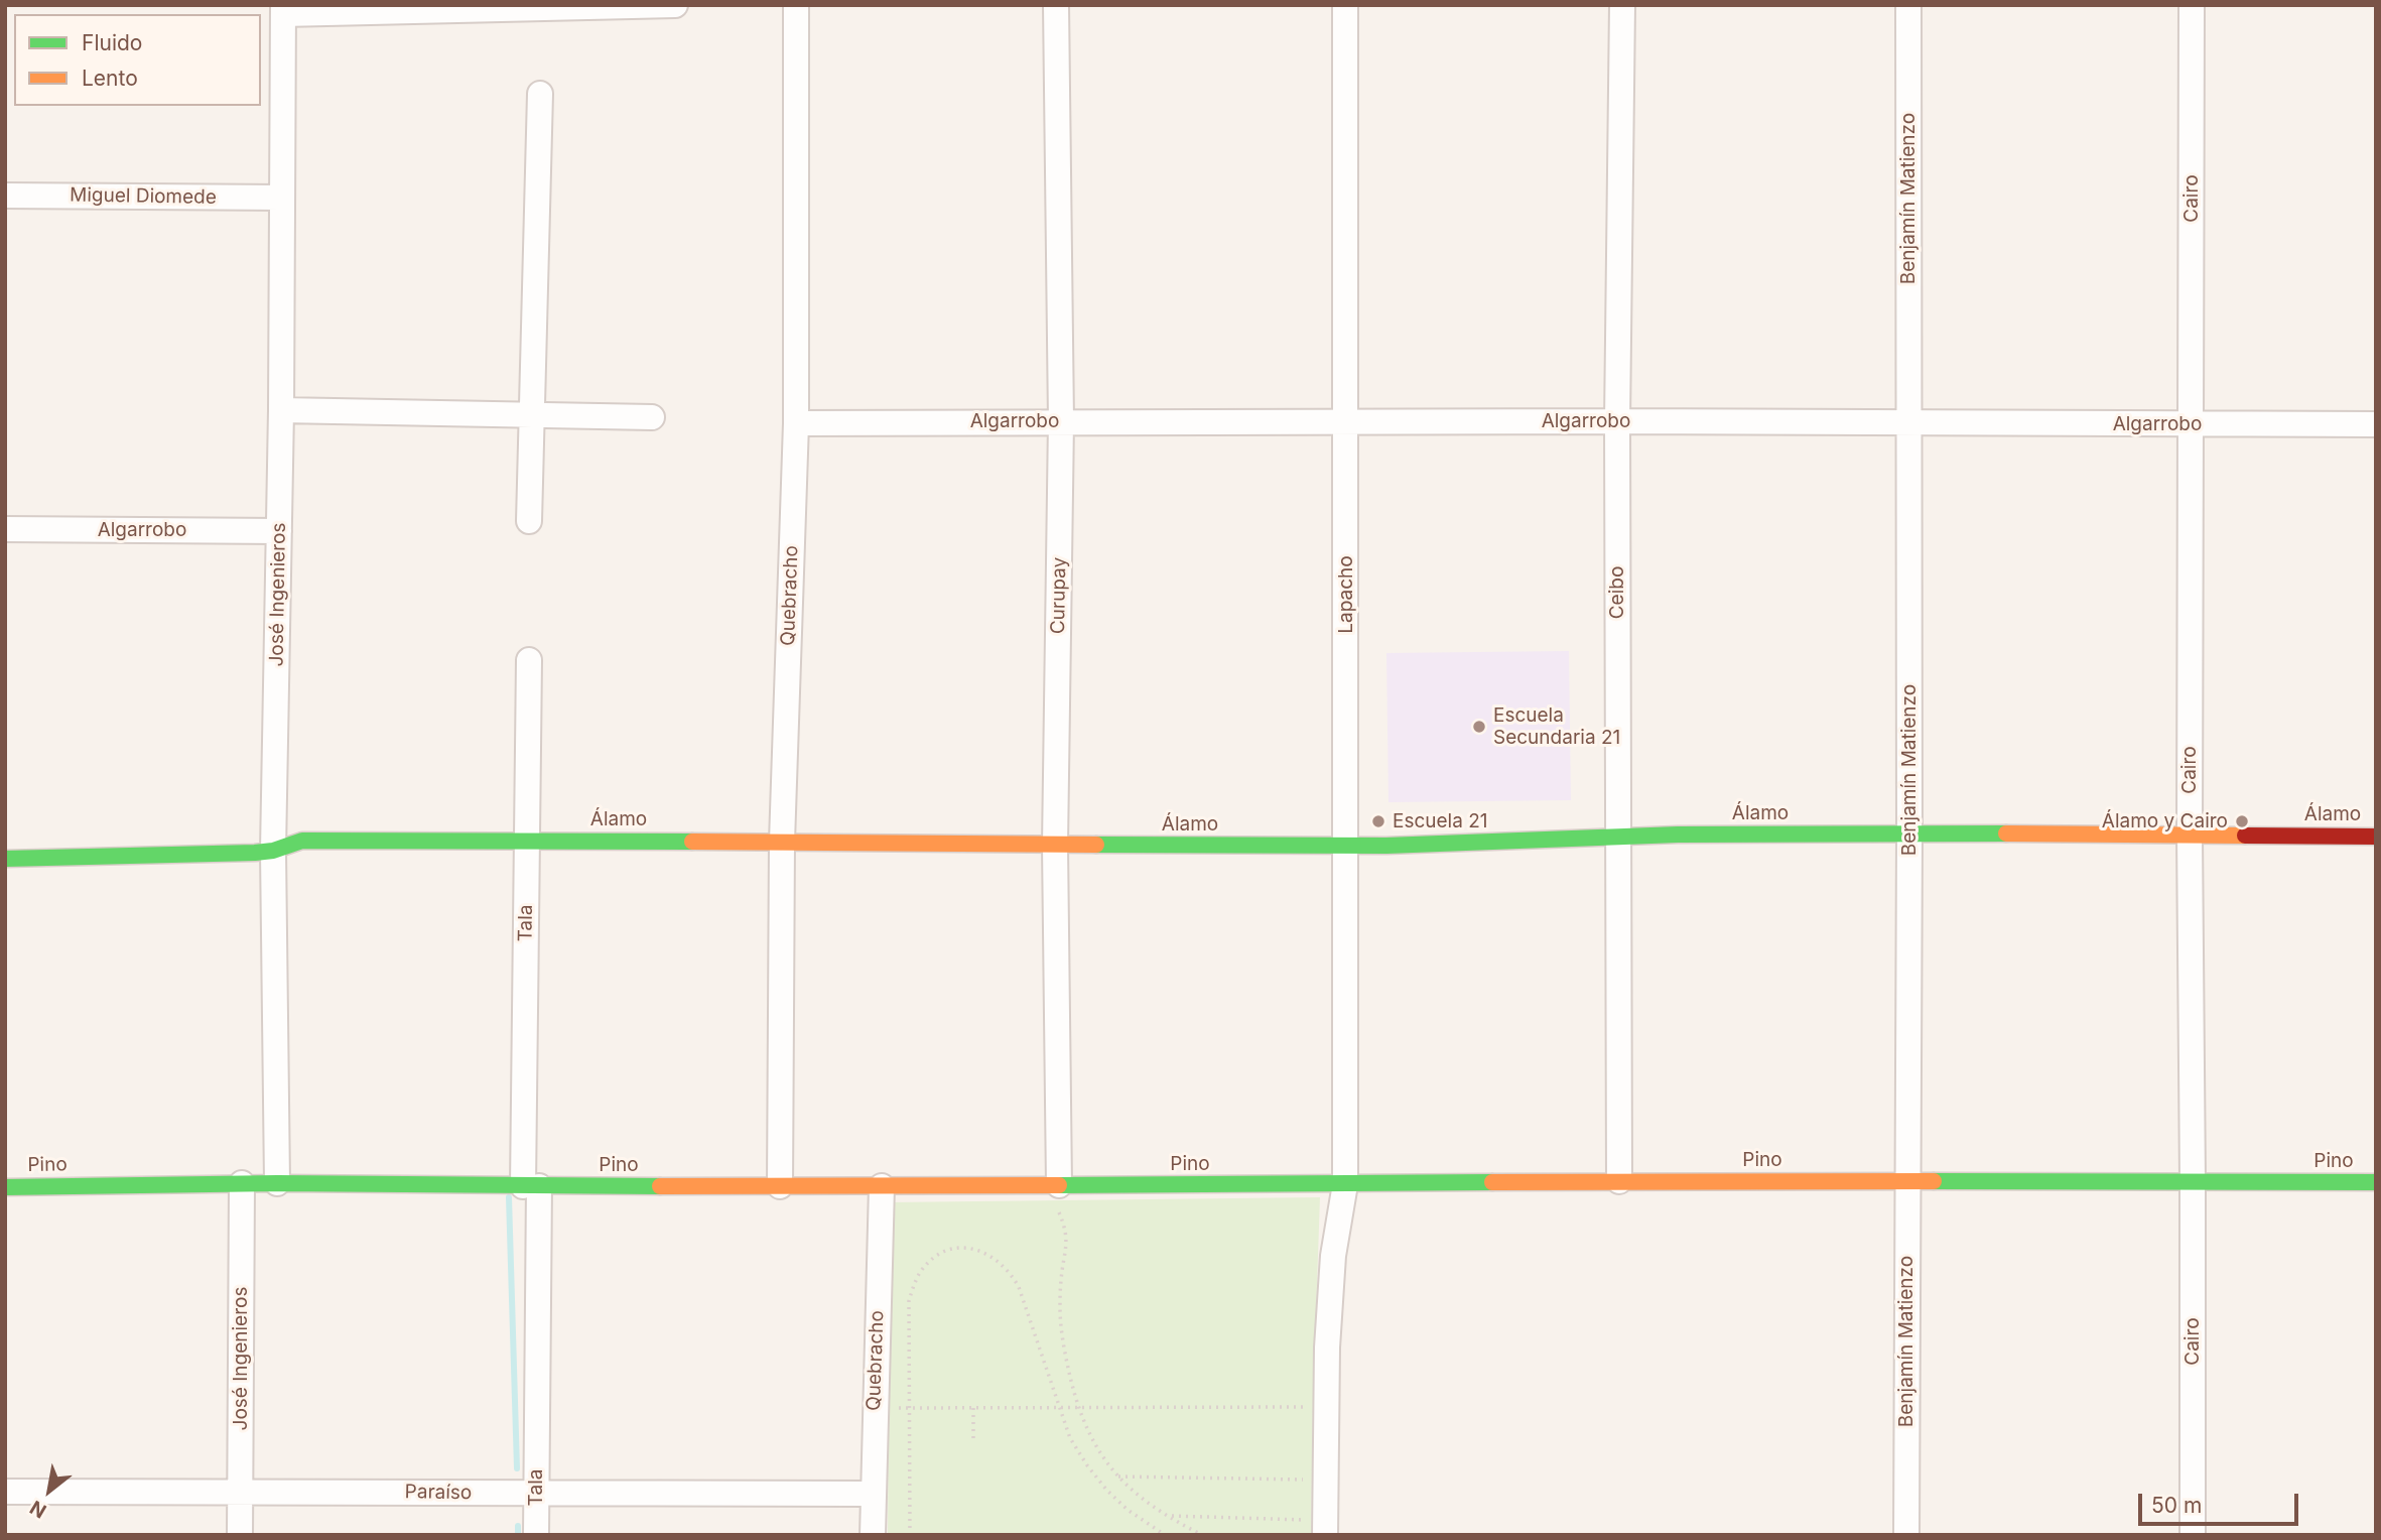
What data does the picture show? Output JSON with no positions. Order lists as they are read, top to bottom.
{
  "streets": {
    "street": [
      "Miguel Diomede",
      "Benjamín Matienzo",
      "Cairo",
      "Algarrobo",
      "Ceibo",
      "José Ingenieros",
      "Lapacho",
      "Quebracho",
      "Curupay",
      "Álamo",
      "Tala",
      "Pino",
      "Paraíso"
    ]
  },
  "crossings": [
    ["Miguel Diomede", "José Ingenieros"],
    ["Benjamín Matienzo", "Algarrobo"],
    ["Benjamín Matienzo", "Álamo"],
    ["Benjamín Matienzo", "Pino"],
    ["Cairo", "Algarrobo"],
    ["Cairo", "Álamo"],
    ["Cairo", "Pino"],
    ["Algarrobo", "Ceibo"],
    ["Algarrobo", "José Ingenieros"],
    ["Algarrobo", "Lapacho"],
    ["Algarrobo", "Quebracho"],
    ["Algarrobo", "Curupay"],
    ["Ceibo", "Álamo"],
    ["Ceibo", "Pino"],
    ["José Ingenieros", "Álamo"],
    ["José Ingenieros", "Pino"],
    ["José Ingenieros", "Paraíso"],
    ["Lapacho", "Álamo"],
    ["Lapacho", "Pino"],
    ["Quebracho", "Álamo"],
    ["Quebracho", "Pino"],
    ["Quebracho", "Paraíso"],
    ["Curupay", "Álamo"],
    ["Curupay", "Pino"],
    ["Álamo", "Tala"],
    ["Tala", "Pino"],
    ["Tala", "Paraíso"]
  ],
  "places": ["Escuela Secundaria 21", "Escuela 21", "Álamo y Cairo"],
  "legend": ["Fluido", "Lento"],
  "scale_bar": "50 m",
  "north": "bottom left"
}
